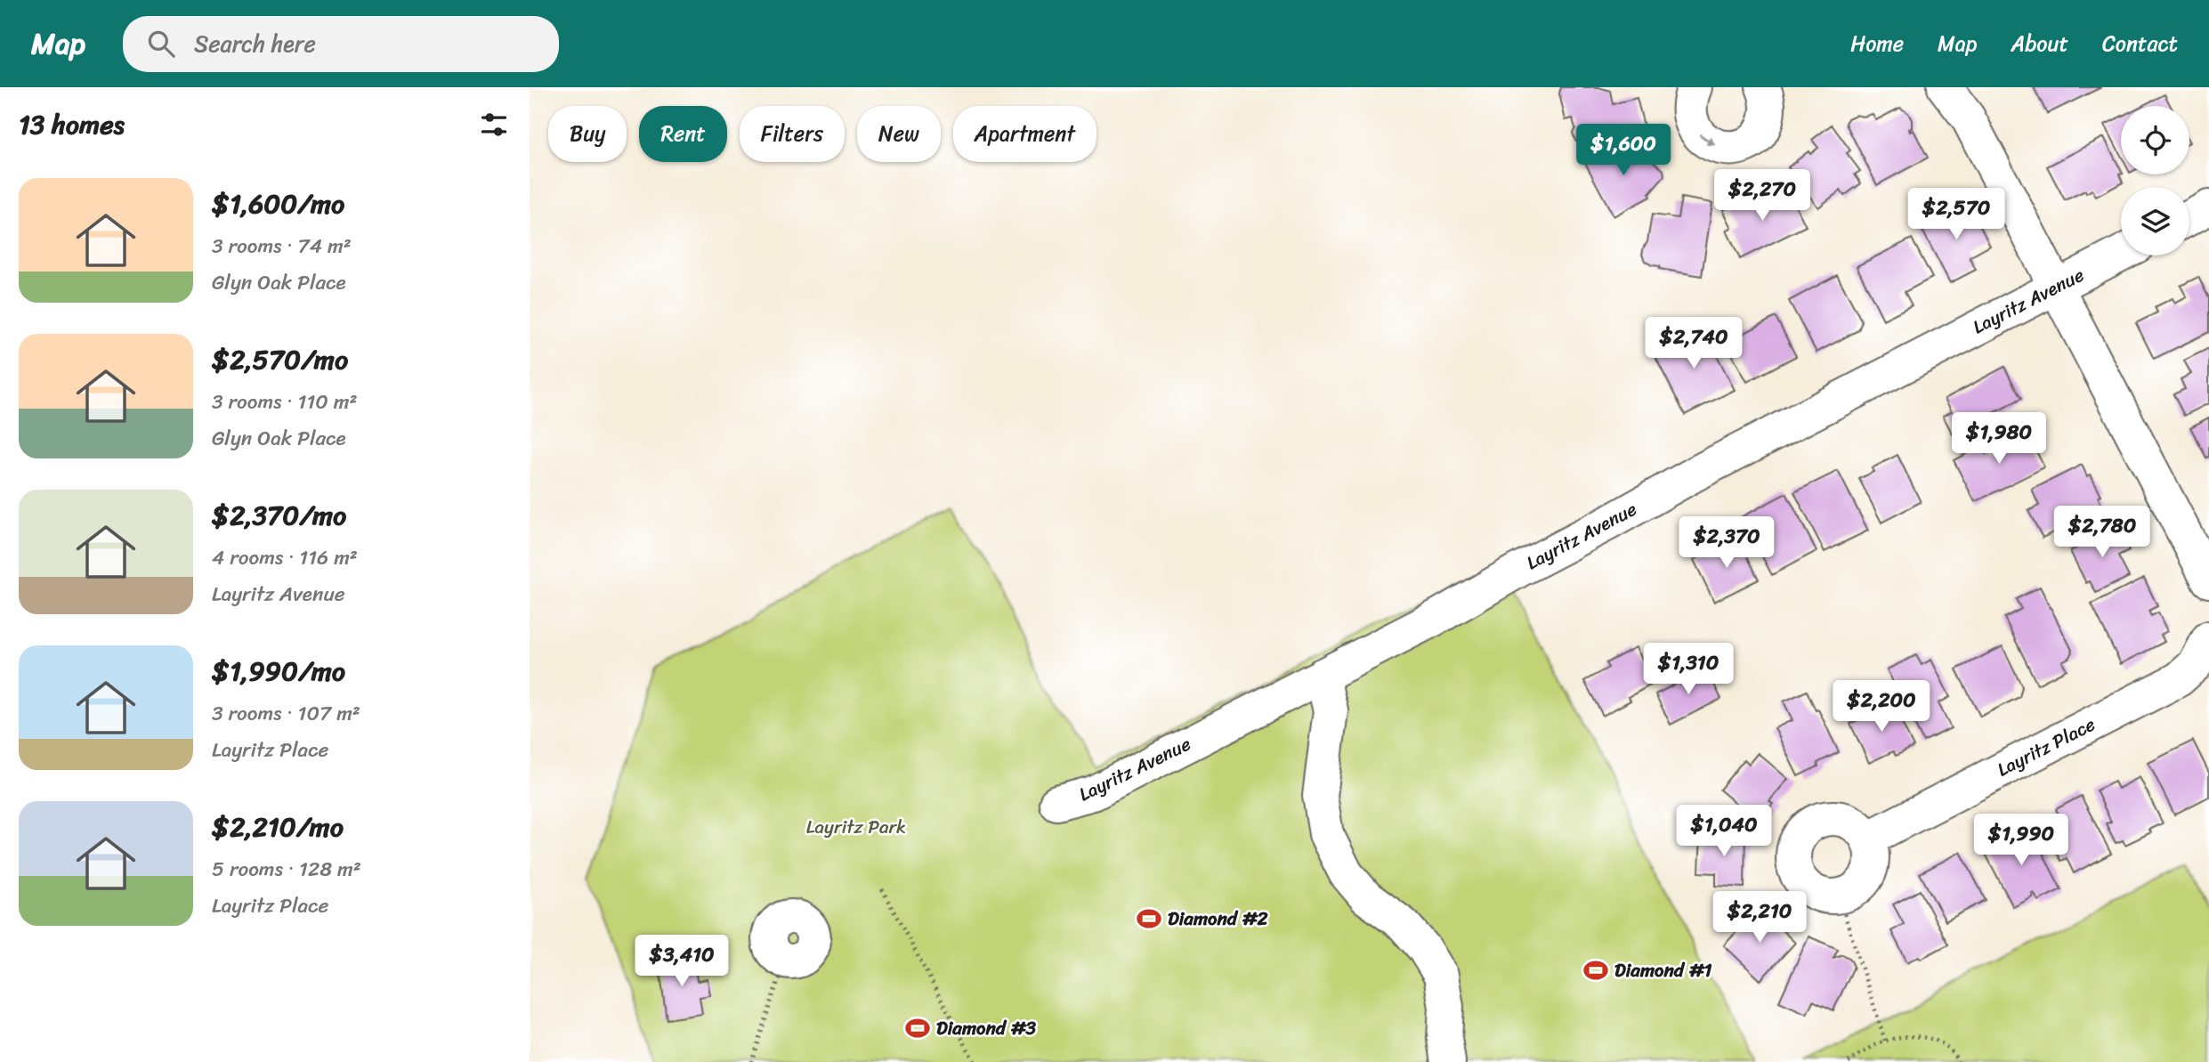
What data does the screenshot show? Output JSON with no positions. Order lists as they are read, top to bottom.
{
  "streets": {
    "street": ["Layritz Avenue", "Layritz Place"]
  },
  "parks": ["Layritz Park"],
  "places": {
    "sports": ["Diamond #2", "Diamond #1", "Diamond #3"]
  },
  "page": {
    "header": "Map",
    "search": "Search here",
    "nav": [
      "Home",
      "Map",
      "About",
      "Contact"
    ],
    "heading": "13 homes",
    "chip": [
      "Buy",
      "Rent",
      "Filters",
      "New",
      "Apartment"
    ],
    "price": [
      "$1,600",
      "$2,270",
      "$2,570",
      "$2,740",
      "$1,980",
      "$2,780",
      "$2,370",
      "$1,310",
      "$2,200",
      "$1,040",
      "$1,990",
      "$2,210",
      "$3,410"
    ],
    "list": [
      {
        "name": "$1,600/mo",
        "note": "3 rooms · 74 m² · Glyn Oak Place"
      },
      {
        "name": "$2,570/mo",
        "note": "3 rooms · 110 m² · Glyn Oak Place"
      },
      {
        "name": "$2,370/mo",
        "note": "4 rooms · 116 m² · Layritz Avenue"
      },
      {
        "name": "$1,990/mo",
        "note": "3 rooms · 107 m² · Layritz Place"
      },
      {
        "name": "$2,210/mo",
        "note": "5 rooms · 128 m² · Layritz Place"
      }
    ]
  }
}
